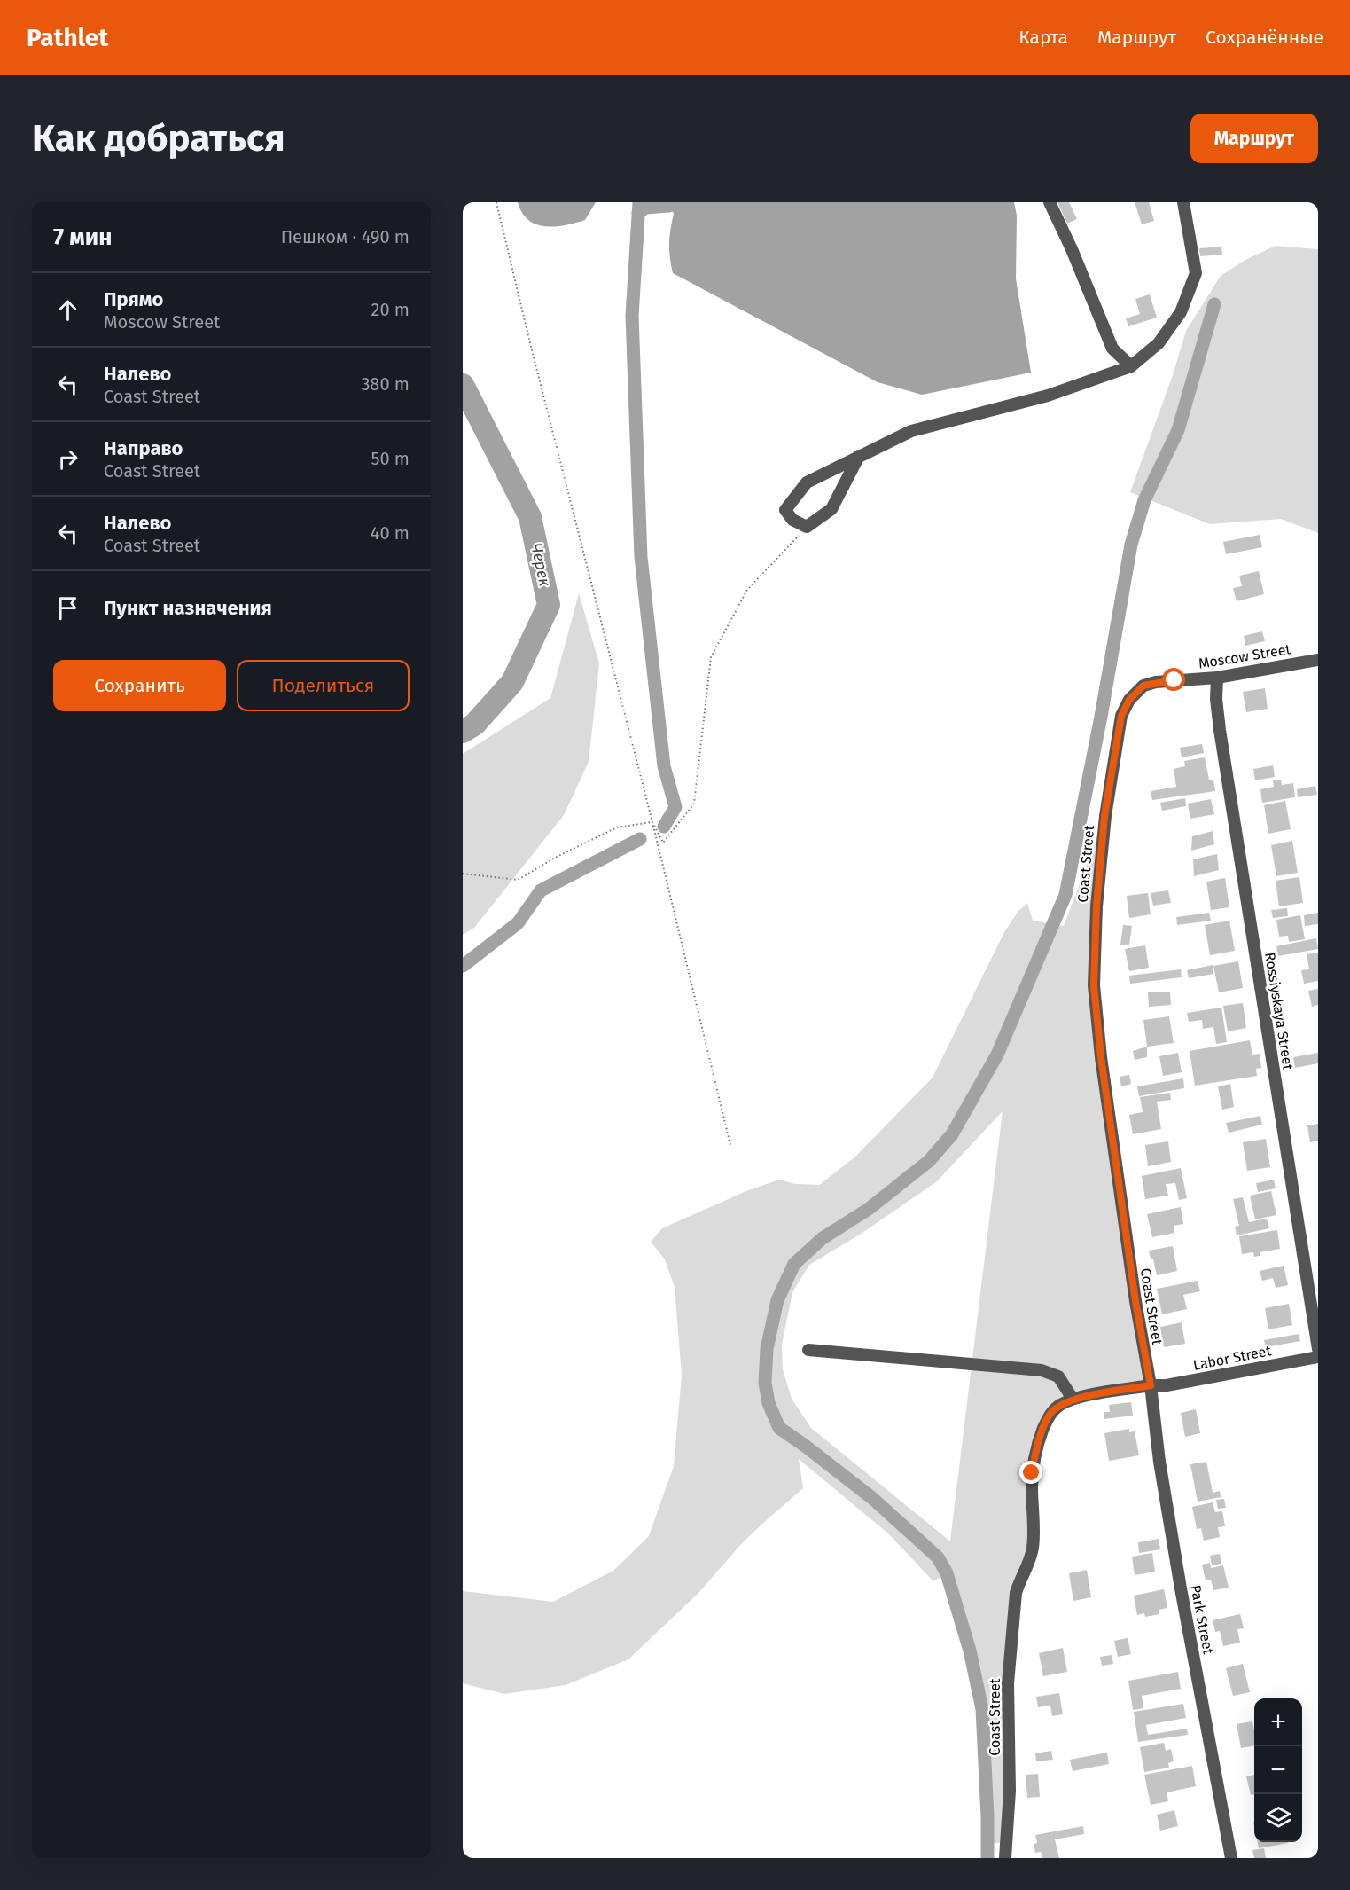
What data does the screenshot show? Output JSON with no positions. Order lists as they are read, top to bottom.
{
  "streets": {
    "street": [
      "Moscow Street",
      "Coast Street",
      "Rossiyskaya Street",
      "Labor Street",
      "Park Street"
    ]
  },
  "crossings": [
    ["Moscow Street", "Coast Street"],
    ["Moscow Street", "Rossiyskaya Street"],
    ["Coast Street", "Labor Street"],
    ["Coast Street", "Park Street"],
    ["Labor Street", "Park Street"]
  ],
  "water": ["Черек"],
  "page": {
    "header": "Pathlet",
    "nav": ["Карта", "Маршрут", "Сохранённые"],
    "buttons": [
      "Маршрут",
      ["Сохранить", "Поделиться"]
    ],
    "title": "Как добраться",
    "heading": ["7 мин", "Пешком · 490 m"],
    "list": [
      ["Прямо", "Moscow Street", "20 m"],
      ["Налево", "Coast Street", "380 m"],
      ["Направо", "Coast Street", "50 m"],
      ["Налево", "Coast Street", "40 m"],
      "Пункт назначения"
    ],
    "map_buttons": ["+", "−"]
  }
}
